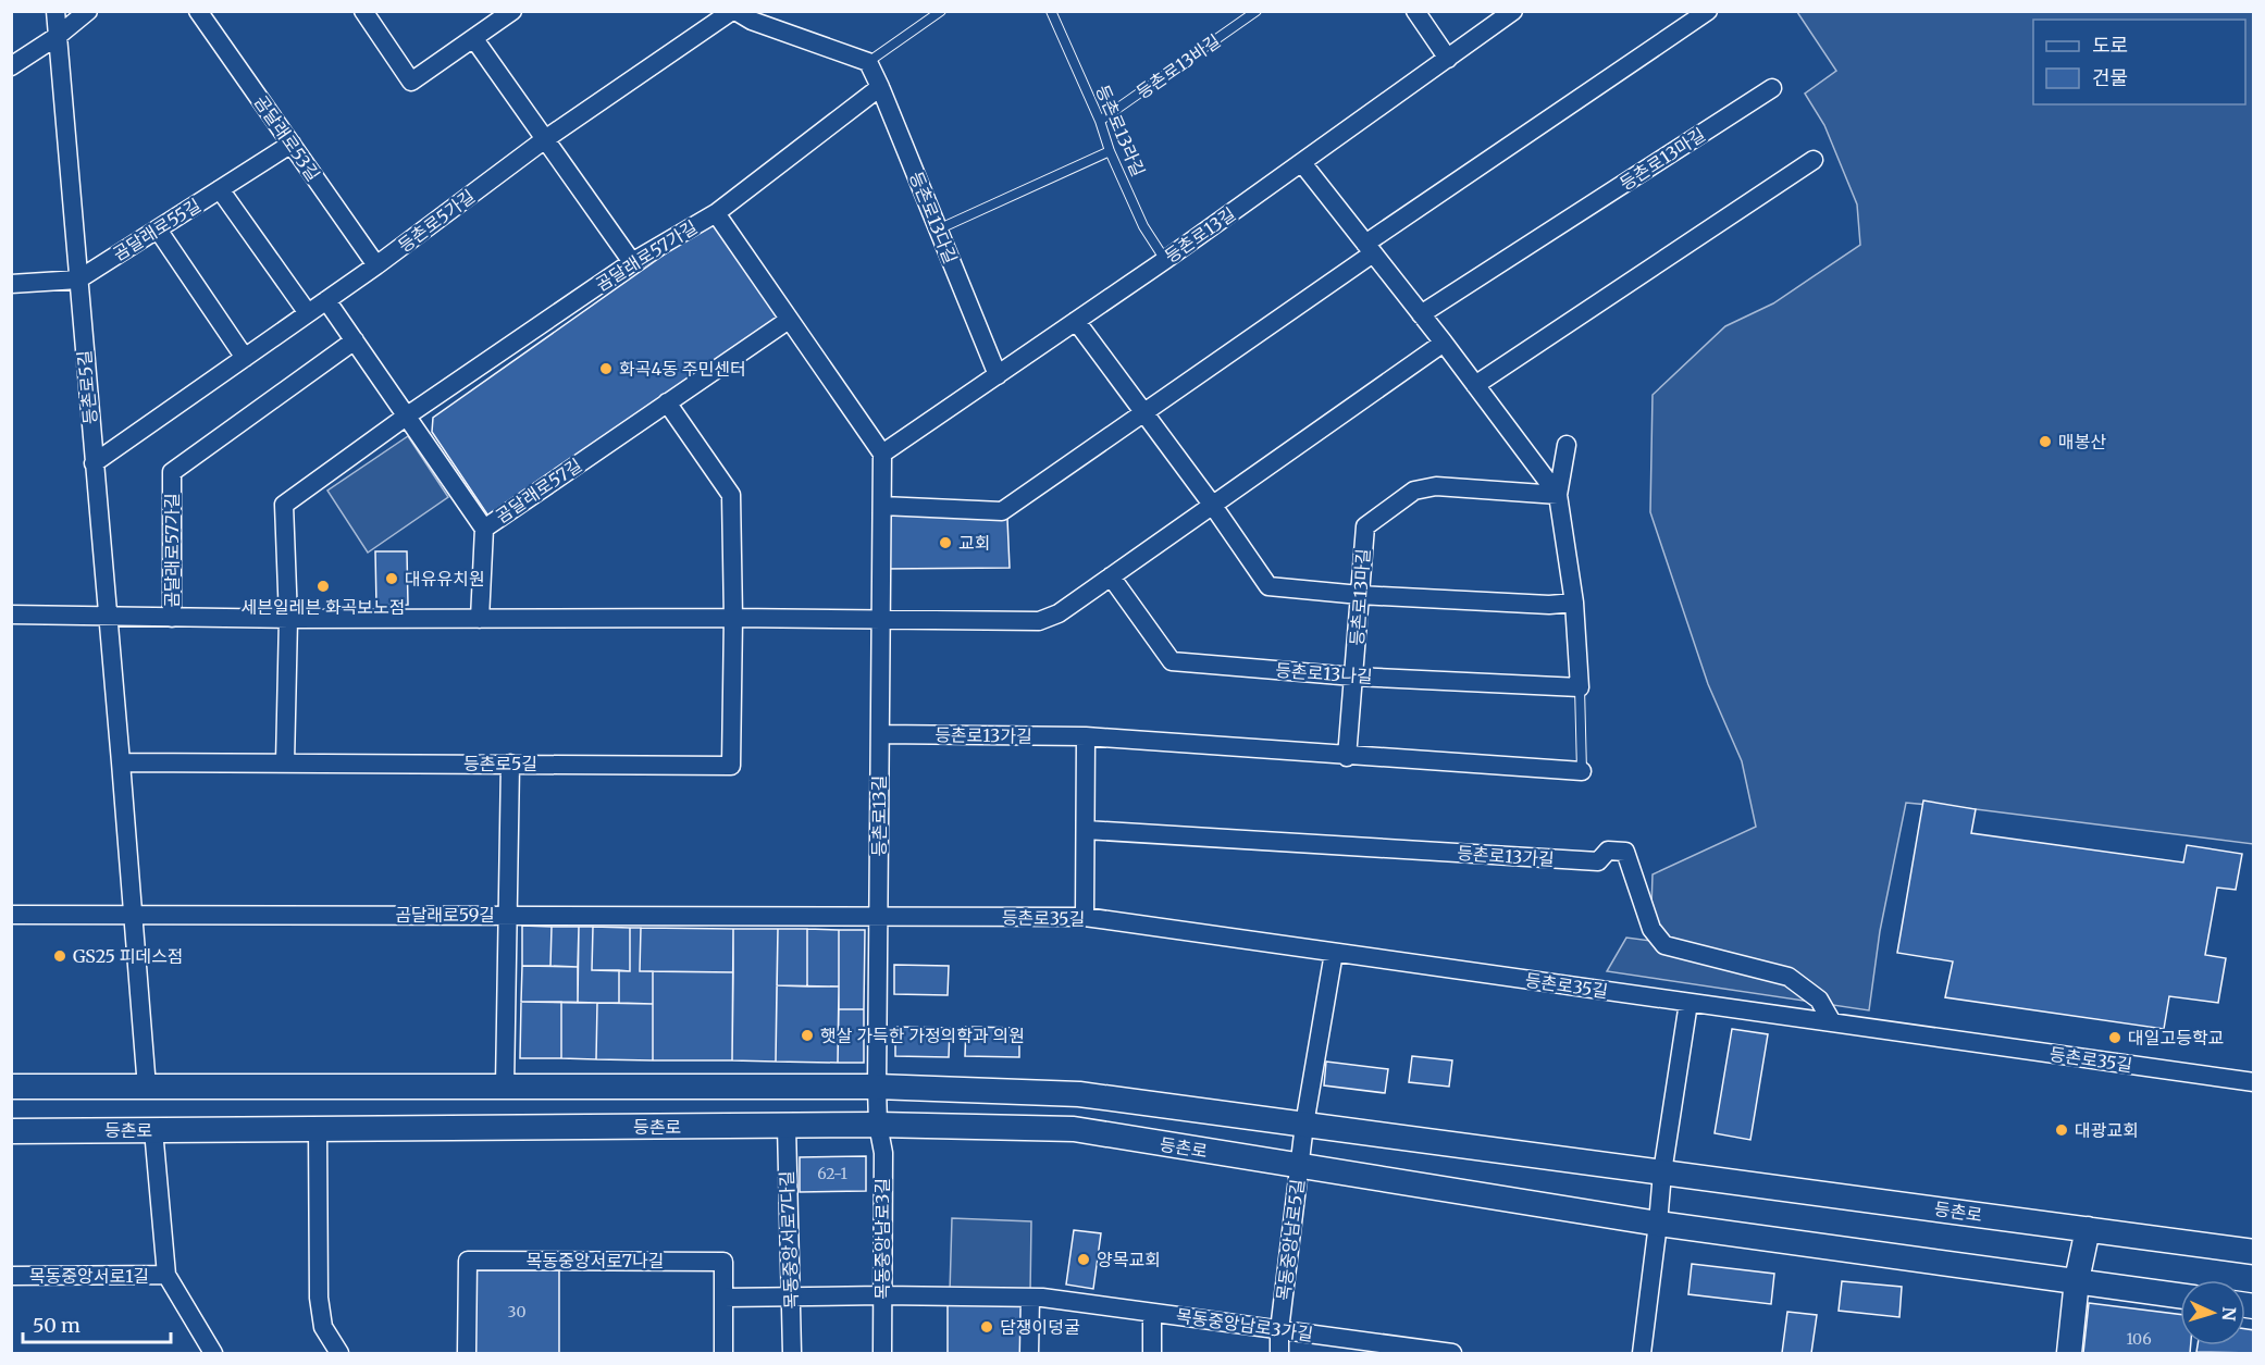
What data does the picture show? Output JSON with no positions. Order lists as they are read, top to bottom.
{
  "streets": {
    "main road": ["등촌로"],
    "street": [
      "곰달래로53길",
      "등촌로13마길",
      "등촌로13다길",
      "등촌로5가길",
      "곰달래로55길",
      "등촌로13길",
      "곰달래로57가길",
      "등촌로5길",
      "곰달래로57길",
      "등촌로13나길",
      "등촌로13가길",
      "곰달래로59길",
      "등촌로35길",
      "목동중앙남로3길",
      "목동중앙서로7다길",
      "목동중앙남로5길",
      "목동중앙서로7나길",
      "목동중앙서로1길",
      "목동중앙남로3가길"
    ],
    "lane": ["등촌로13바길", "등촌로13라길"]
  },
  "crossings": [
    ["등촌로13바길", "등촌로13라길"],
    ["등촌로13라길", "등촌로13길"],
    ["곰달래로53길", "등촌로5가길"],
    ["곰달래로53길", "곰달래로55길"],
    ["등촌로13마길", "등촌로13나길"],
    ["등촌로13마길", "등촌로13가길"],
    ["등촌로13다길", "등촌로13길"],
    ["등촌로13다길", "곰달래로57가길"],
    ["등촌로5가길", "등촌로5길"],
    ["곰달래로55길", "등촌로5길"],
    ["등촌로13길", "등촌로13가길"],
    ["등촌로13길", "곰달래로59길"],
    ["등촌로13길", "등촌로35길"],
    ["등촌로13길", "등촌로"],
    ["등촌로13길", "목동중앙남로3길"],
    ["등촌로5길", "곰달래로59길"],
    ["등촌로5길", "등촌로"],
    ["등촌로13가길", "등촌로35길"],
    ["곰달래로59길", "등촌로35길"],
    ["등촌로", "목동중앙남로3길"],
    ["등촌로", "목동중앙서로7다길"],
    ["등촌로", "목동중앙남로5길"],
    ["목동중앙남로3길", "목동중앙남로3가길"],
    ["목동중앙서로7다길", "목동중앙남로3가길"],
    ["목동중앙남로5길", "목동중앙남로3가길"],
    ["목동중앙서로7나길", "목동중앙남로3가길"]
  ],
  "places": [
    "화곡4동 주민센터",
    "매봉산",
    "교회",
    "대유유치원",
    "세븐일레븐 화곡보노점",
    "GS25 피데스점",
    "햇살 가득한 가정의학과 의원",
    "대일고등학교",
    "대광교회",
    "양목교회",
    "담쟁이덩굴"
  ],
  "house_numbers": ["62-1", "30", "106"],
  "legend": ["도로", "건물"],
  "scale_bar": "50 m",
  "north": "right"
}
